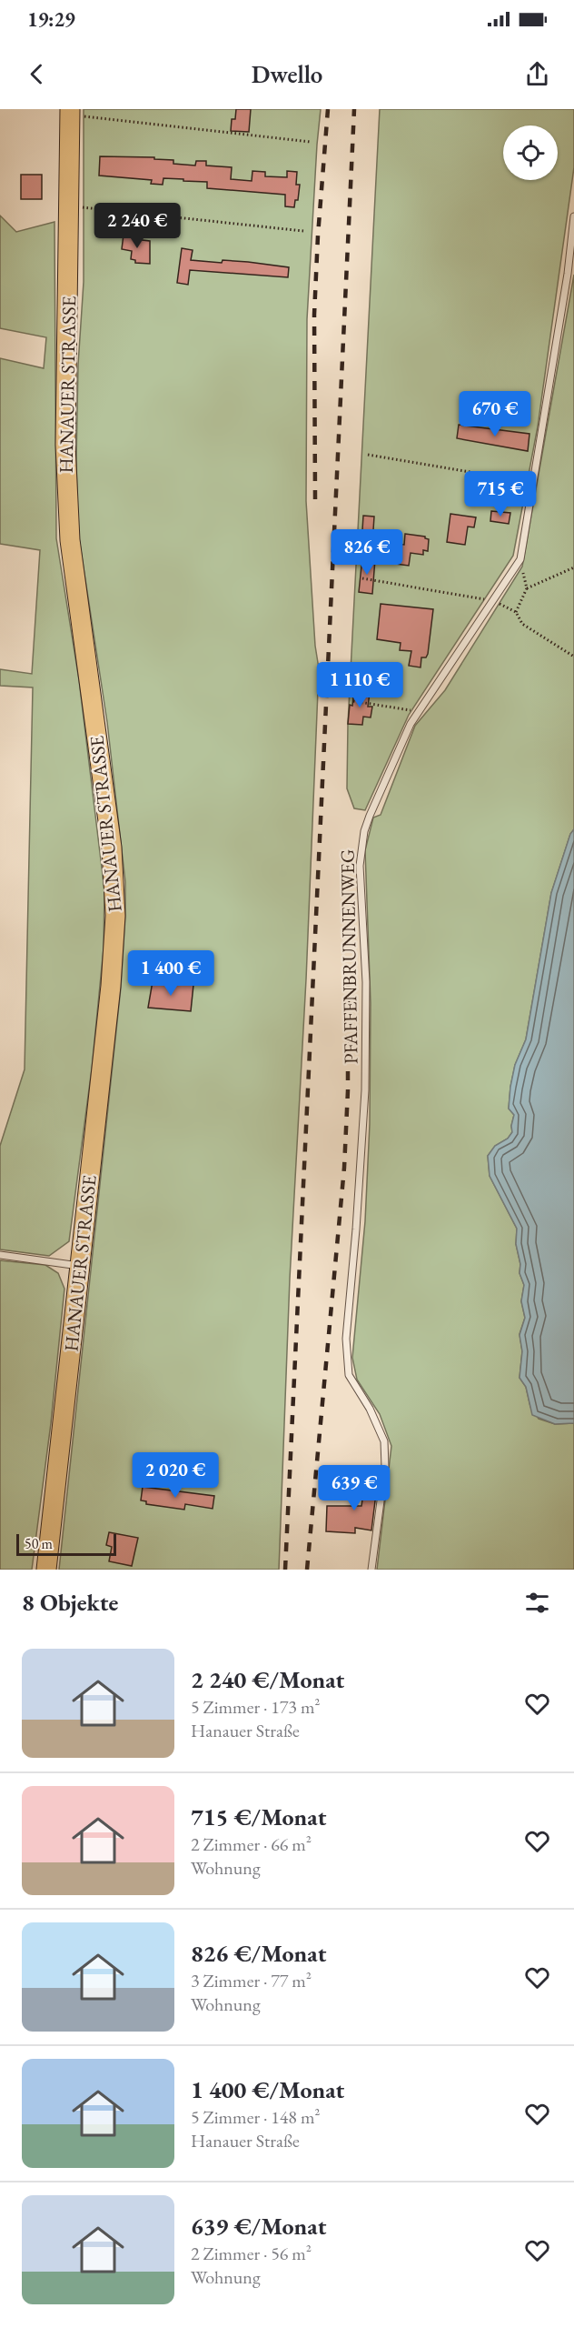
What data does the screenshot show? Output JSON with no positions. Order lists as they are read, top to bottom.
{
  "streets": {
    "main road": ["HANAUER STRASSE"],
    "lane": ["PFAFFENBRUNNENWEG"]
  },
  "scale_bar": "50 m",
  "page": {
    "status": "19:29",
    "header": "Dwello",
    "price": [
      "2 240 €",
      "670 €",
      "715 €",
      "826 €",
      "1 110 €",
      "1 400 €",
      "2 020 €",
      "639 €"
    ],
    "scale": "50 m",
    "heading": "8 Objekte",
    "list": [
      {
        "name": "2 240 €/Monat",
        "note": "5 Zimmer · 173 m² · Hanauer Straße"
      },
      {
        "name": "715 €/Monat",
        "note": "2 Zimmer · 66 m² · Wohnung"
      },
      {
        "name": "826 €/Monat",
        "note": "3 Zimmer · 77 m² · Wohnung"
      },
      {
        "name": "1 400 €/Monat",
        "note": "5 Zimmer · 148 m² · Hanauer Straße"
      },
      {
        "name": "639 €/Monat",
        "note": "2 Zimmer · 56 m² · Wohnung"
      }
    ]
  }
}
